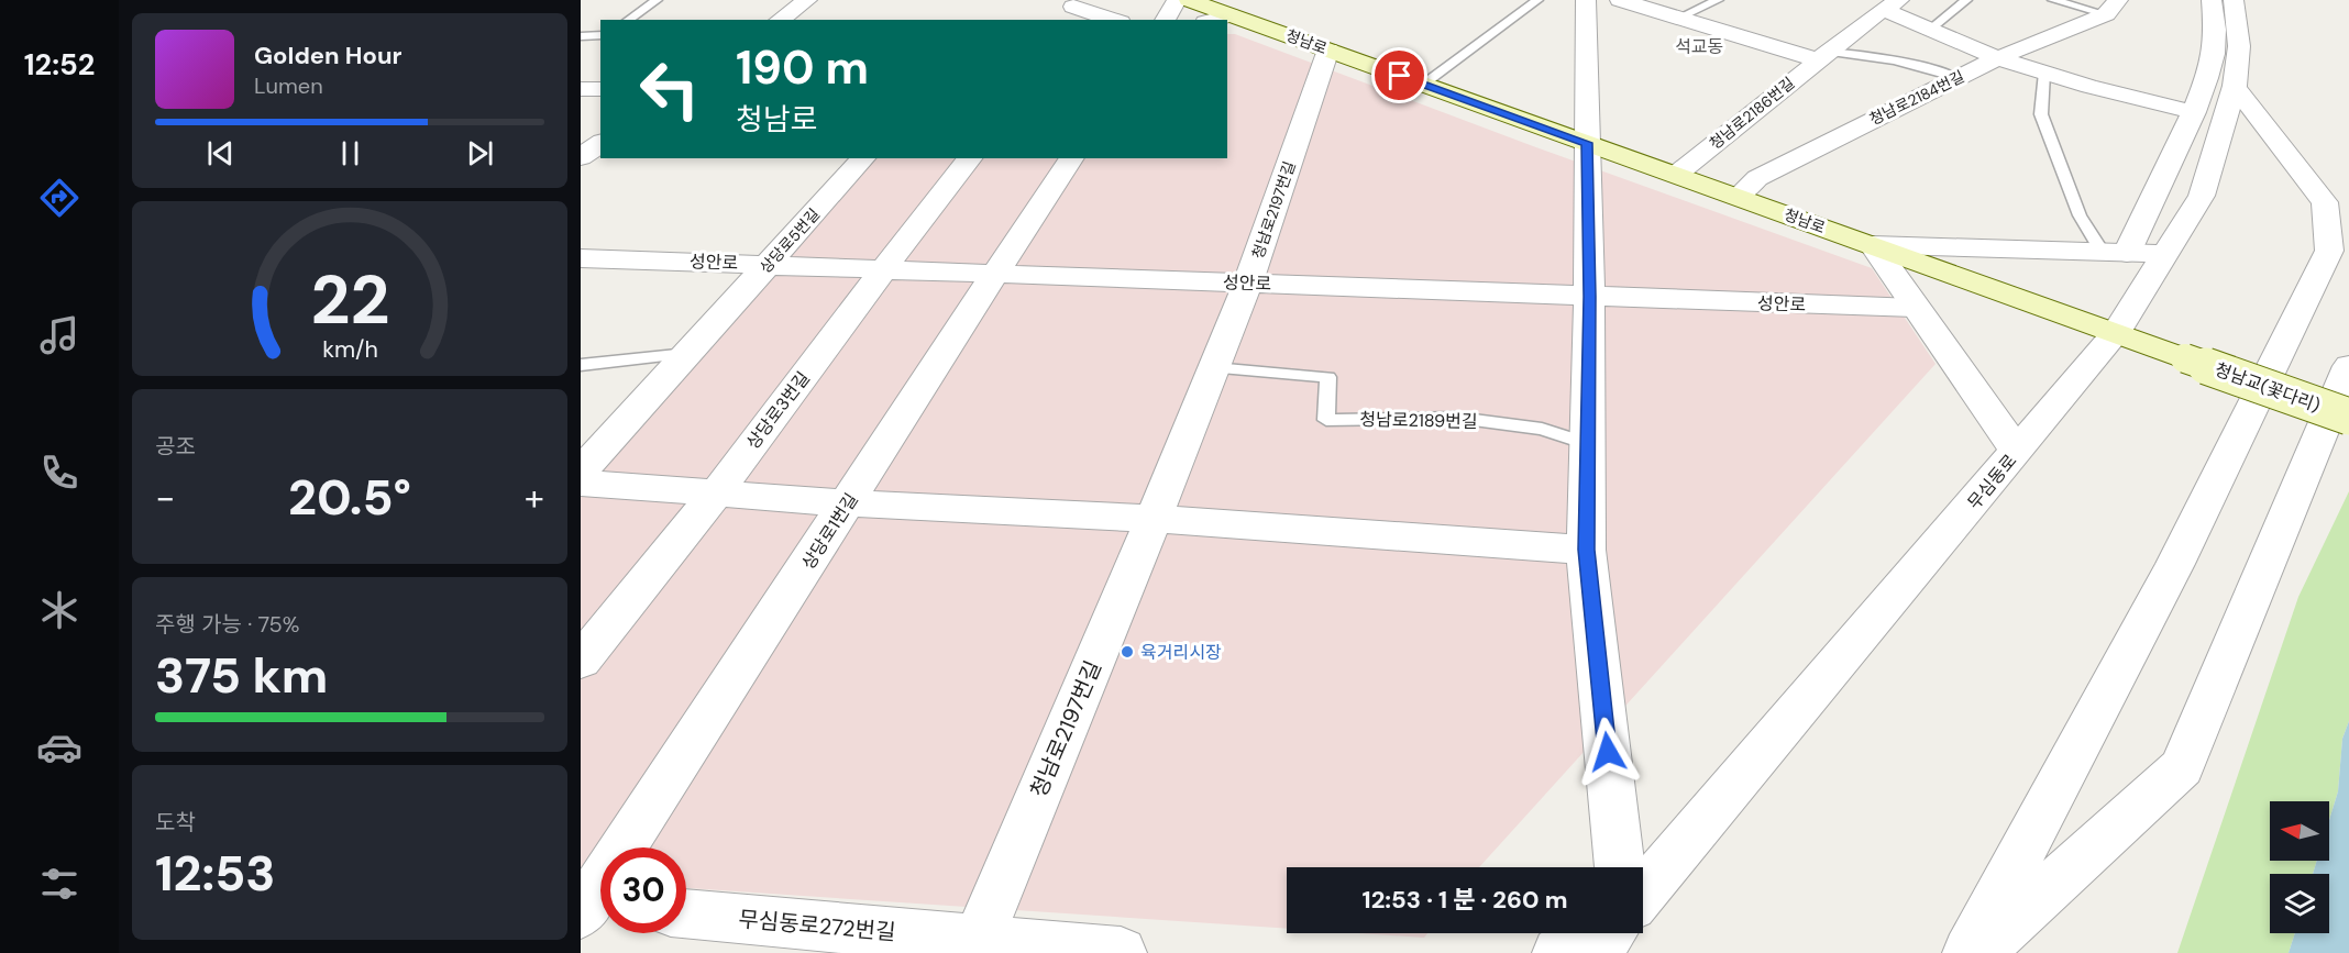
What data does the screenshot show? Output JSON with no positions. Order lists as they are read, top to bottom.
{
  "streets": {
    "main road": ["청남로", "청남교(꽃다리)"],
    "street": [
      "청남로2184번길",
      "청남로2186번길",
      "청남로2197번길",
      "상당로5번길",
      "성안로",
      "상당로3번길",
      "무심동로",
      "상당로1번길",
      "무심동로272번길"
    ],
    "lane": ["청남로2189번길"]
  },
  "crossings": [
    ["청남로", "청남로2184번길"],
    ["청남로", "청남로2186번길"],
    ["청남로", "청남로2197번길"],
    ["청남로", "청남교(꽃다리)"],
    ["청남로", "무심동로"],
    ["청남로2184번길", "청남로2186번길"],
    ["청남로2197번길", "성안로"],
    ["청남로2197번길", "청남로2189번길"],
    ["청남로2197번길", "무심동로272번길"],
    ["상당로5번길", "성안로"],
    ["성안로", "상당로3번길"],
    ["성안로", "상당로1번길"]
  ],
  "districts": ["석교동"],
  "places": ["육거리시장"],
  "north": "left",
  "page": {
    "tabs": "12:52",
    "turn": ["190 m", "청남로"],
    "song": ["Golden Hour", "Lumen"],
    "tile": [
      "공조",
      ["주행 가능 · 75%", "375 km"],
      ["도착", "12:53"]
    ],
    "heat": ["−", "20.5°", "+"],
    "limit": "30",
    "trip": "12:53 · 1 분 · 260 m",
    "gauge": ["22", "km/h"]
  }
}
